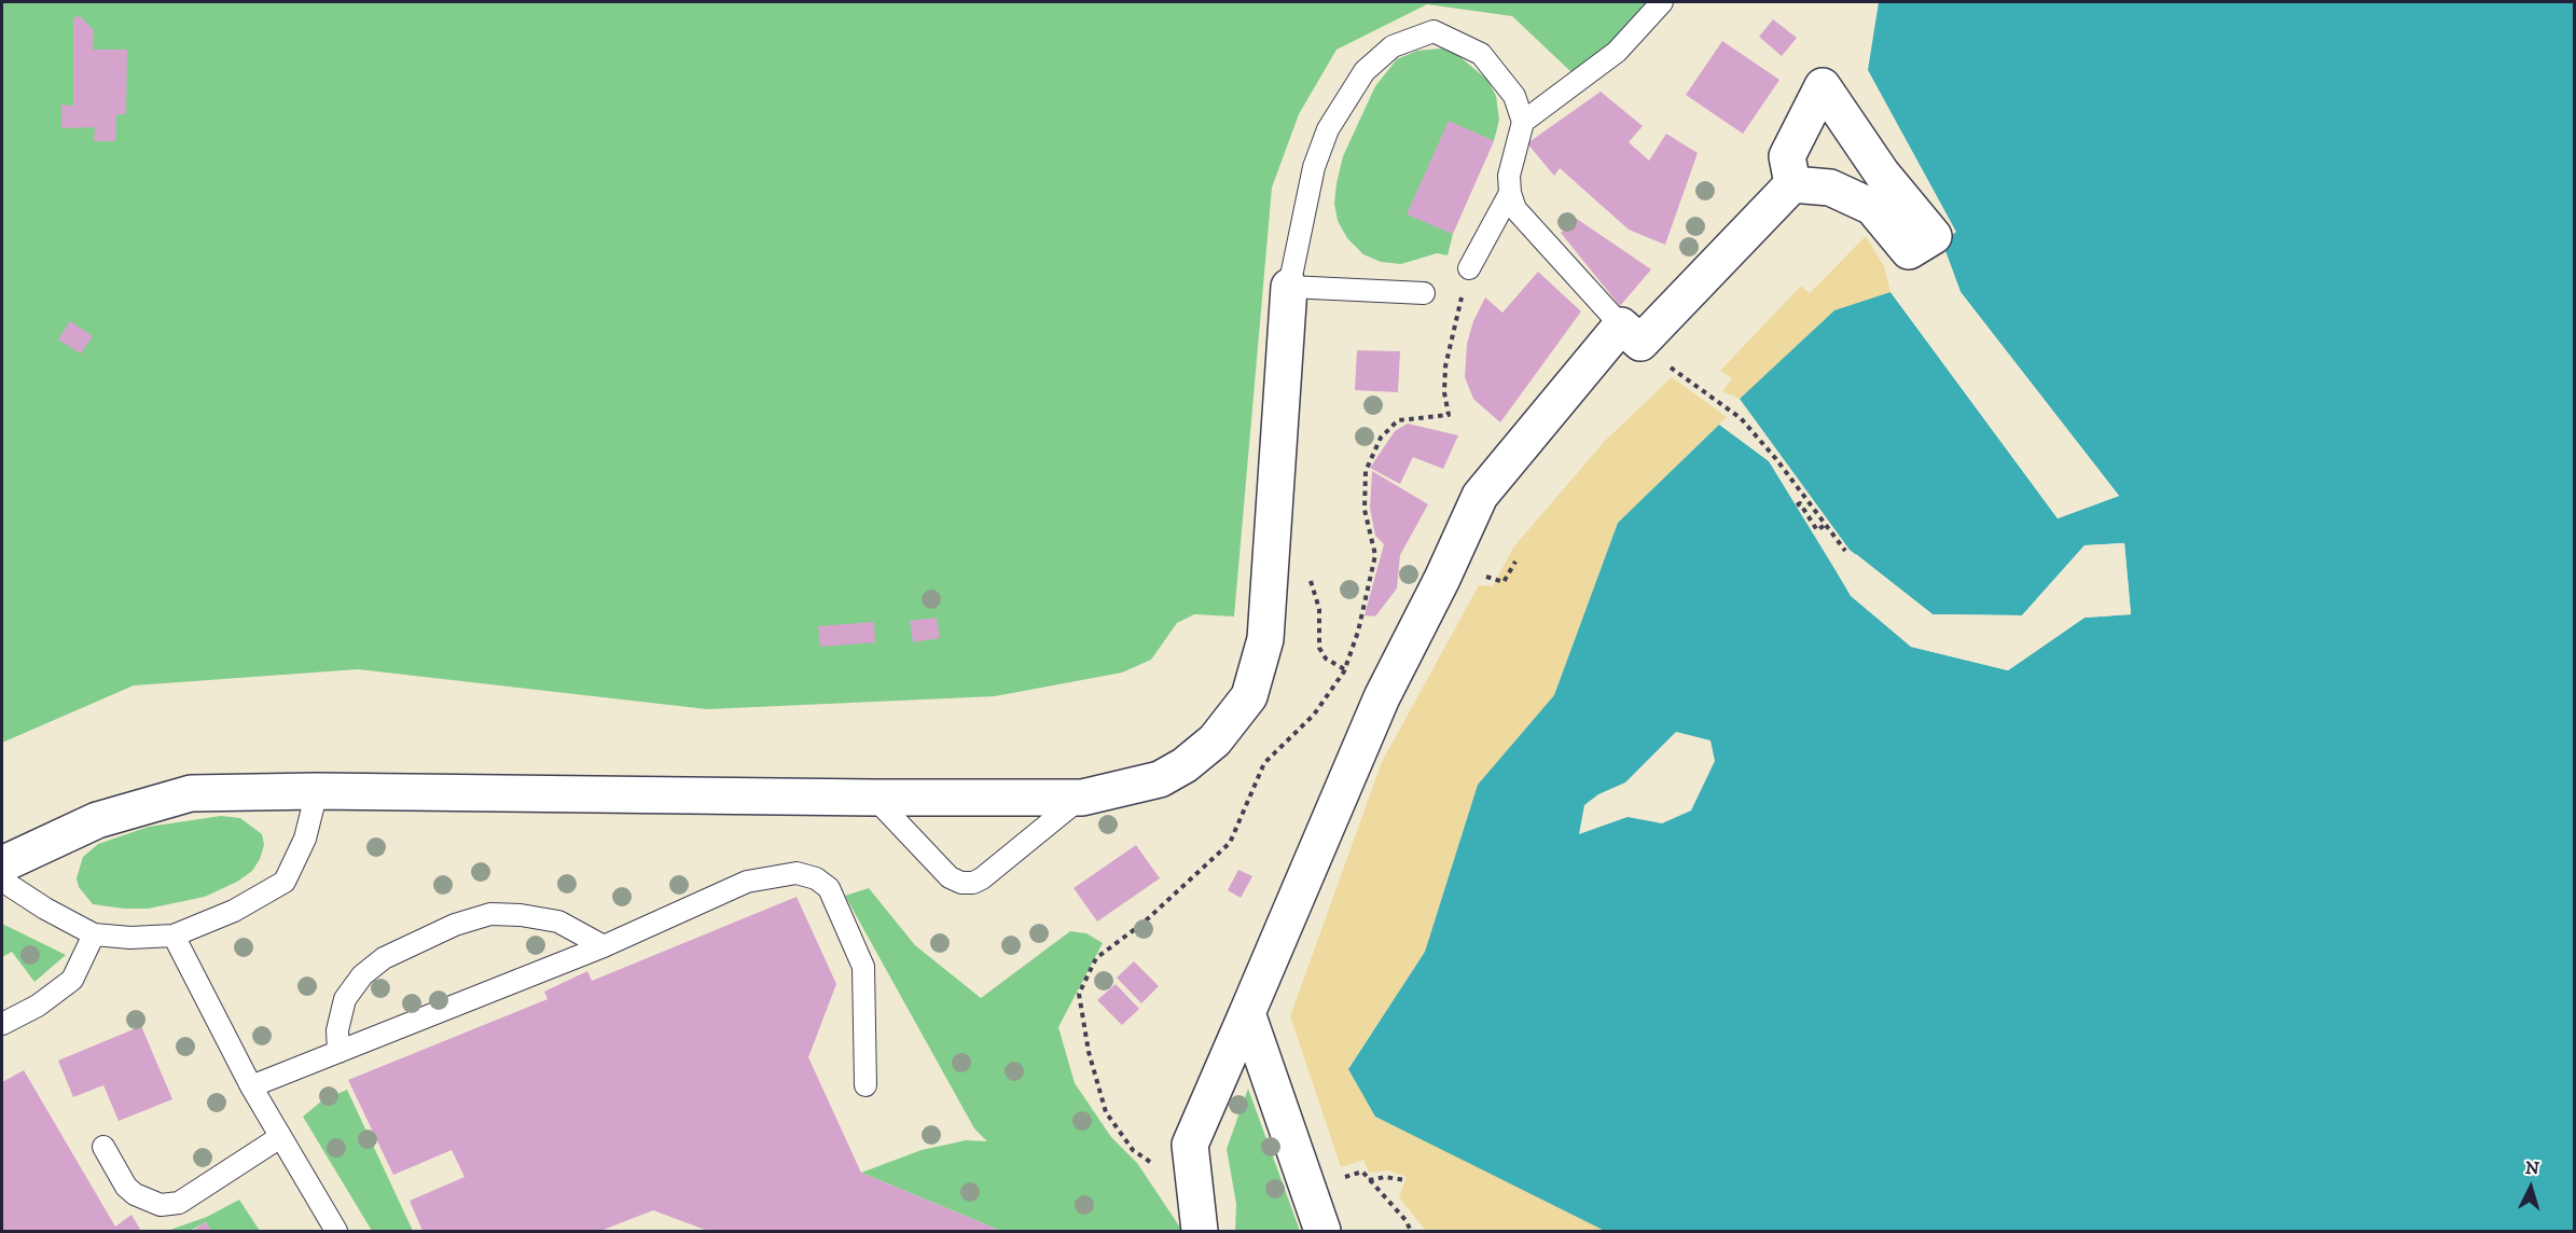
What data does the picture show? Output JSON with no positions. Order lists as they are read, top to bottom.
{
  "north": "top"
}
